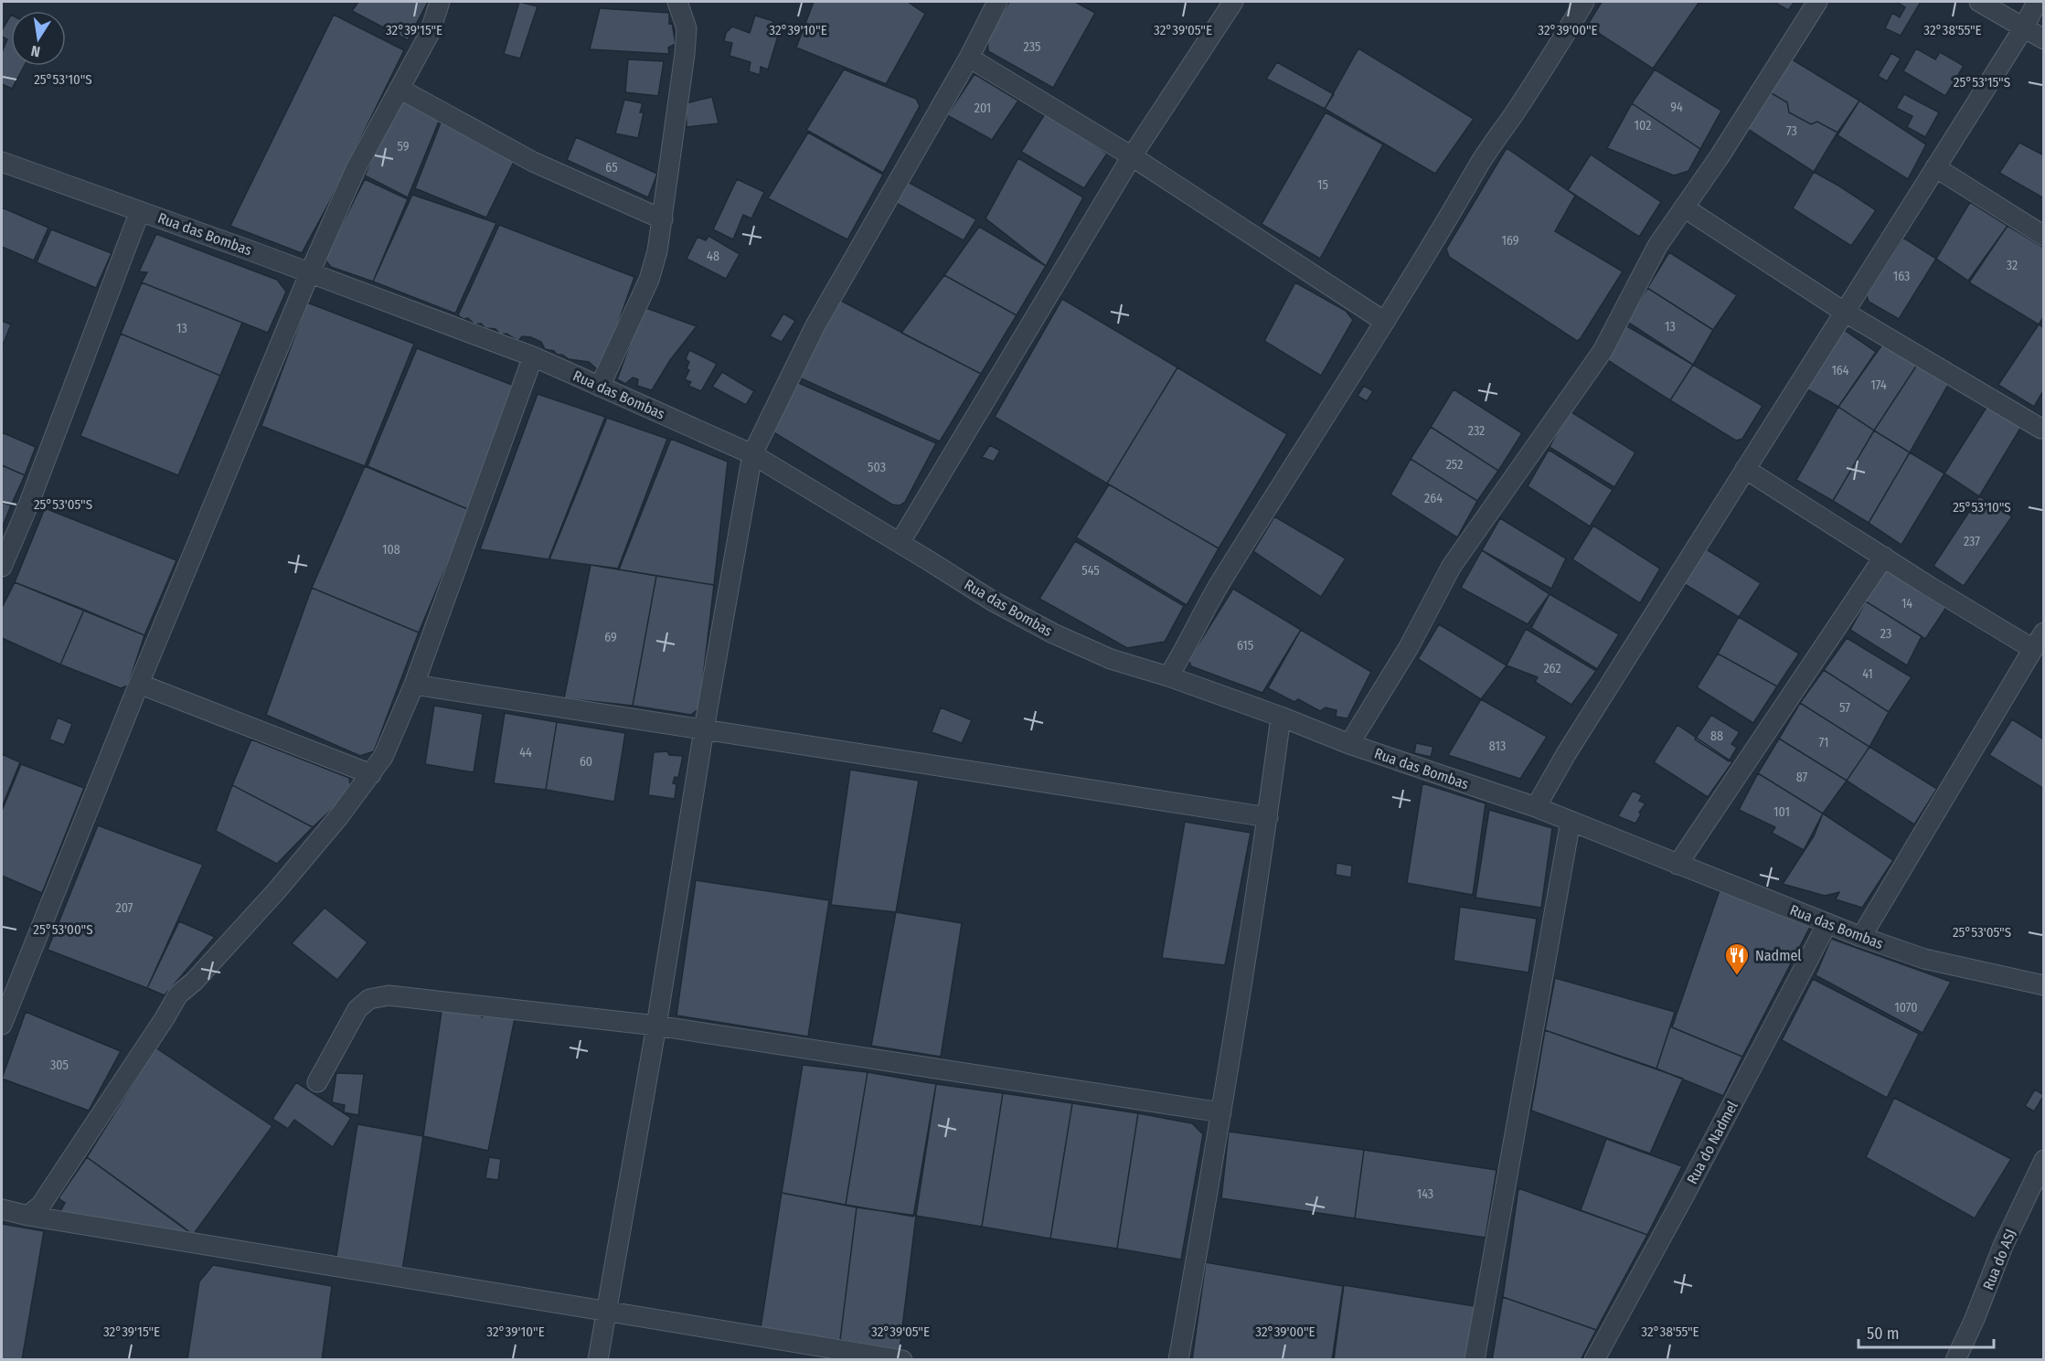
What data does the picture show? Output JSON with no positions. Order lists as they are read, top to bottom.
{
  "streets": {
    "street": ["Rua das Bombas", "Rua do Nadmel", "Rua do ASJ"]
  },
  "crossings": [
    ["Rua das Bombas", "Rua do Nadmel"]
  ],
  "places": {
    "restaurant": ["Nadmel"]
  },
  "house_numbers": [
    "235",
    "94",
    "201",
    "102",
    "73",
    "59",
    "65",
    "15",
    "169",
    "48",
    "32",
    "163",
    "13",
    "13",
    "164",
    "174",
    "232",
    "252",
    "503",
    "264",
    "237",
    "108",
    "545",
    "14",
    "23",
    "69",
    "615",
    "262",
    "41",
    "57",
    "88",
    "71",
    "813",
    "44",
    "60",
    "87",
    "101",
    "207",
    "1070",
    "305",
    "143"
  ],
  "scale_bar": "50 m",
  "north": "bottom",
  "coordinates": [
    "32°39'15\"E",
    "32°39'10\"E",
    "32°39'05\"E",
    "32°39'00\"E",
    "32°38'55\"E",
    "25°53'10\"S",
    "25°53'15\"S",
    "25°53'05\"S",
    "25°53'00\"S"
  ]
}
